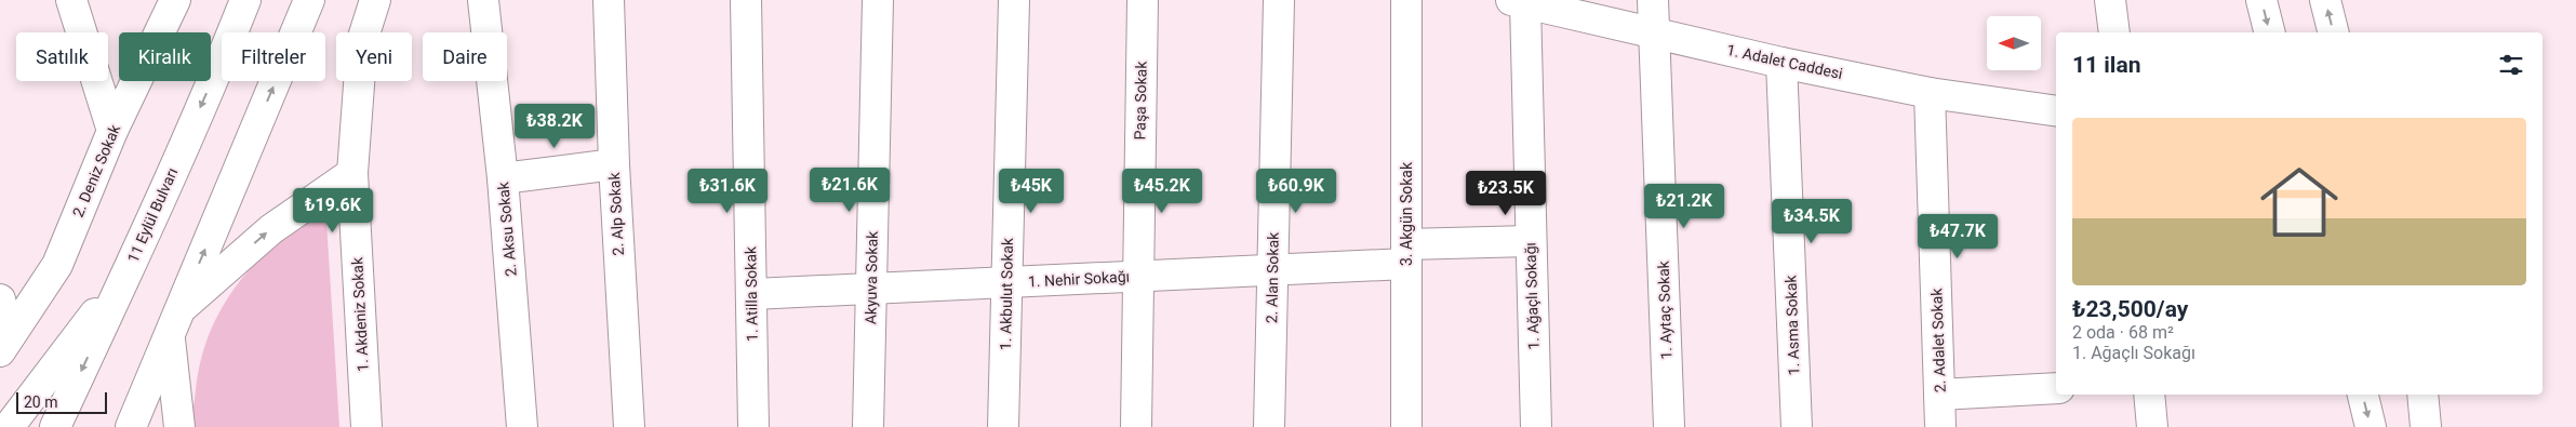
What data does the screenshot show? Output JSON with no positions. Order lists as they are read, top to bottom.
{
  "streets": {
    "street": [
      "1. Adalet Caddesi",
      "Paşa Sokak",
      "2. Deniz Sokak",
      "2. Alp Sokak",
      "3. Akgün Sokak",
      "11 Eylül Bulvarı",
      "2. Aksu Sokak",
      "Akyuva Sokak",
      "2. Alan Sokak",
      "1. Nehir Sokağı",
      "1. Atilla Sokak",
      "1. Akbulut Sokak",
      "1. Ağaçlı Sokağı",
      "1. Aytaç Sokak",
      "1. Akdeniz Sokak",
      "1. Asma Sokak",
      "2. Adalet Sokak"
    ]
  },
  "crossings": [
    ["1. Adalet Caddesi", "1. Ağaçlı Sokağı"],
    ["1. Adalet Caddesi", "1. Aytaç Sokak"],
    ["1. Adalet Caddesi", "1. Asma Sokak"],
    ["1. Adalet Caddesi", "2. Adalet Sokak"],
    ["Paşa Sokak", "1. Nehir Sokağı"],
    ["3. Akgün Sokak", "1. Nehir Sokağı"],
    ["Akyuva Sokak", "1. Nehir Sokağı"],
    ["2. Alan Sokak", "1. Nehir Sokağı"],
    ["1. Nehir Sokağı", "1. Atilla Sokak"],
    ["1. Nehir Sokağı", "1. Akbulut Sokak"],
    ["1. Nehir Sokağı", "1. Ağaçlı Sokağı"]
  ],
  "scale_bar": "20 m",
  "north": "left",
  "page": {
    "chip": [
      "Satılık",
      "Kiralık",
      "Filtreler",
      "Yeni",
      "Daire"
    ],
    "heading": "11 ilan",
    "list": [
      {
        "name": "₺23,500/ay",
        "note": "2 oda · 68 m² · 1. Ağaçlı Sokağı"
      }
    ],
    "price": [
      "₺38.2K",
      "₺21.6K",
      "₺31.6K",
      "₺45K",
      "₺45.2K",
      "₺60.9K",
      "₺23.5K",
      "₺21.2K",
      "₺19.6K",
      "₺34.5K",
      "₺47.7K"
    ],
    "scale": "20 m"
  }
}
